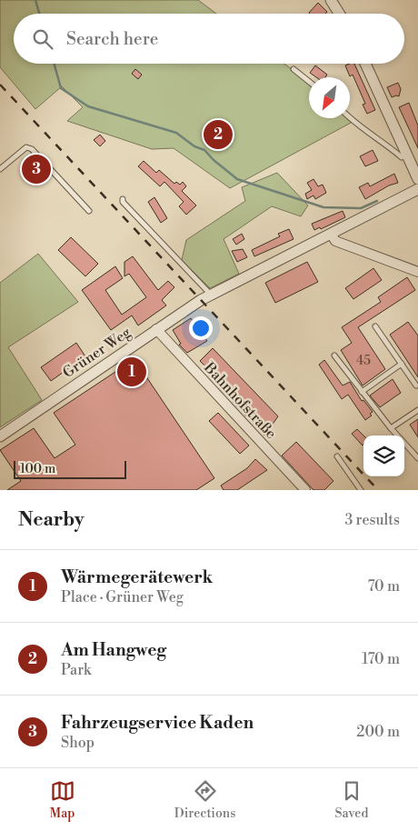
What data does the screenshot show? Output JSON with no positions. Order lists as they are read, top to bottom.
{
  "streets": {
    "street": ["Grüner Weg", "Bahnhofstraße"]
  },
  "crossings": [
    ["Grüner Weg", "Bahnhofstraße"]
  ],
  "house_numbers": ["45"],
  "scale_bar": "100 m",
  "north": "bottom left",
  "page": {
    "search": "Search here",
    "pins": ["2", "3", "1"],
    "scale": "100 m",
    "heading": ["Nearby", "3 results"],
    "list": [
      {
        "mark": "1",
        "name": "Wärmegerätewerk",
        "note": "Place · Grüner Weg",
        "value": "70 m"
      },
      {
        "mark": "2",
        "name": "Am Hangweg",
        "note": "Park",
        "value": "170 m"
      },
      {
        "mark": "3",
        "name": "Fahrzeugservice Kaden",
        "note": "Shop",
        "value": "200 m"
      }
    ],
    "nav": ["Map", "Directions", "Saved"]
  }
}
